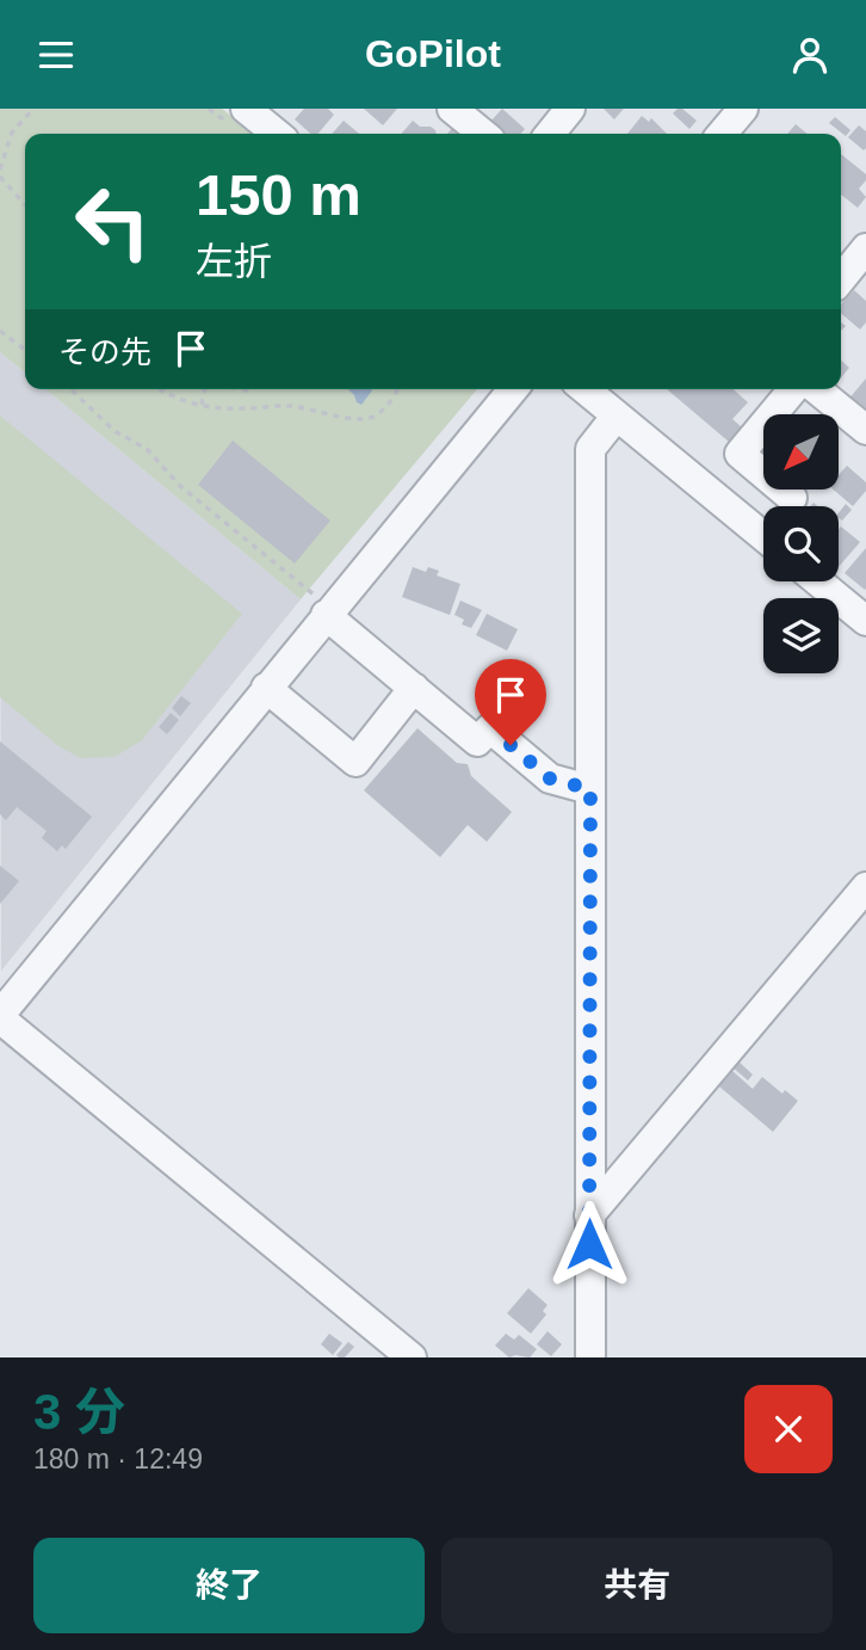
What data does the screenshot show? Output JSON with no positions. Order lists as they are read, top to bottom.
{
  "north": "bottom left",
  "page": {
    "header": "GoPilot",
    "turn": ["150 m", "左折"],
    "then": "その先",
    "heading": ["3 分", "180 m · 12:49"],
    "buttons": ["終了", "共有"]
  }
}
